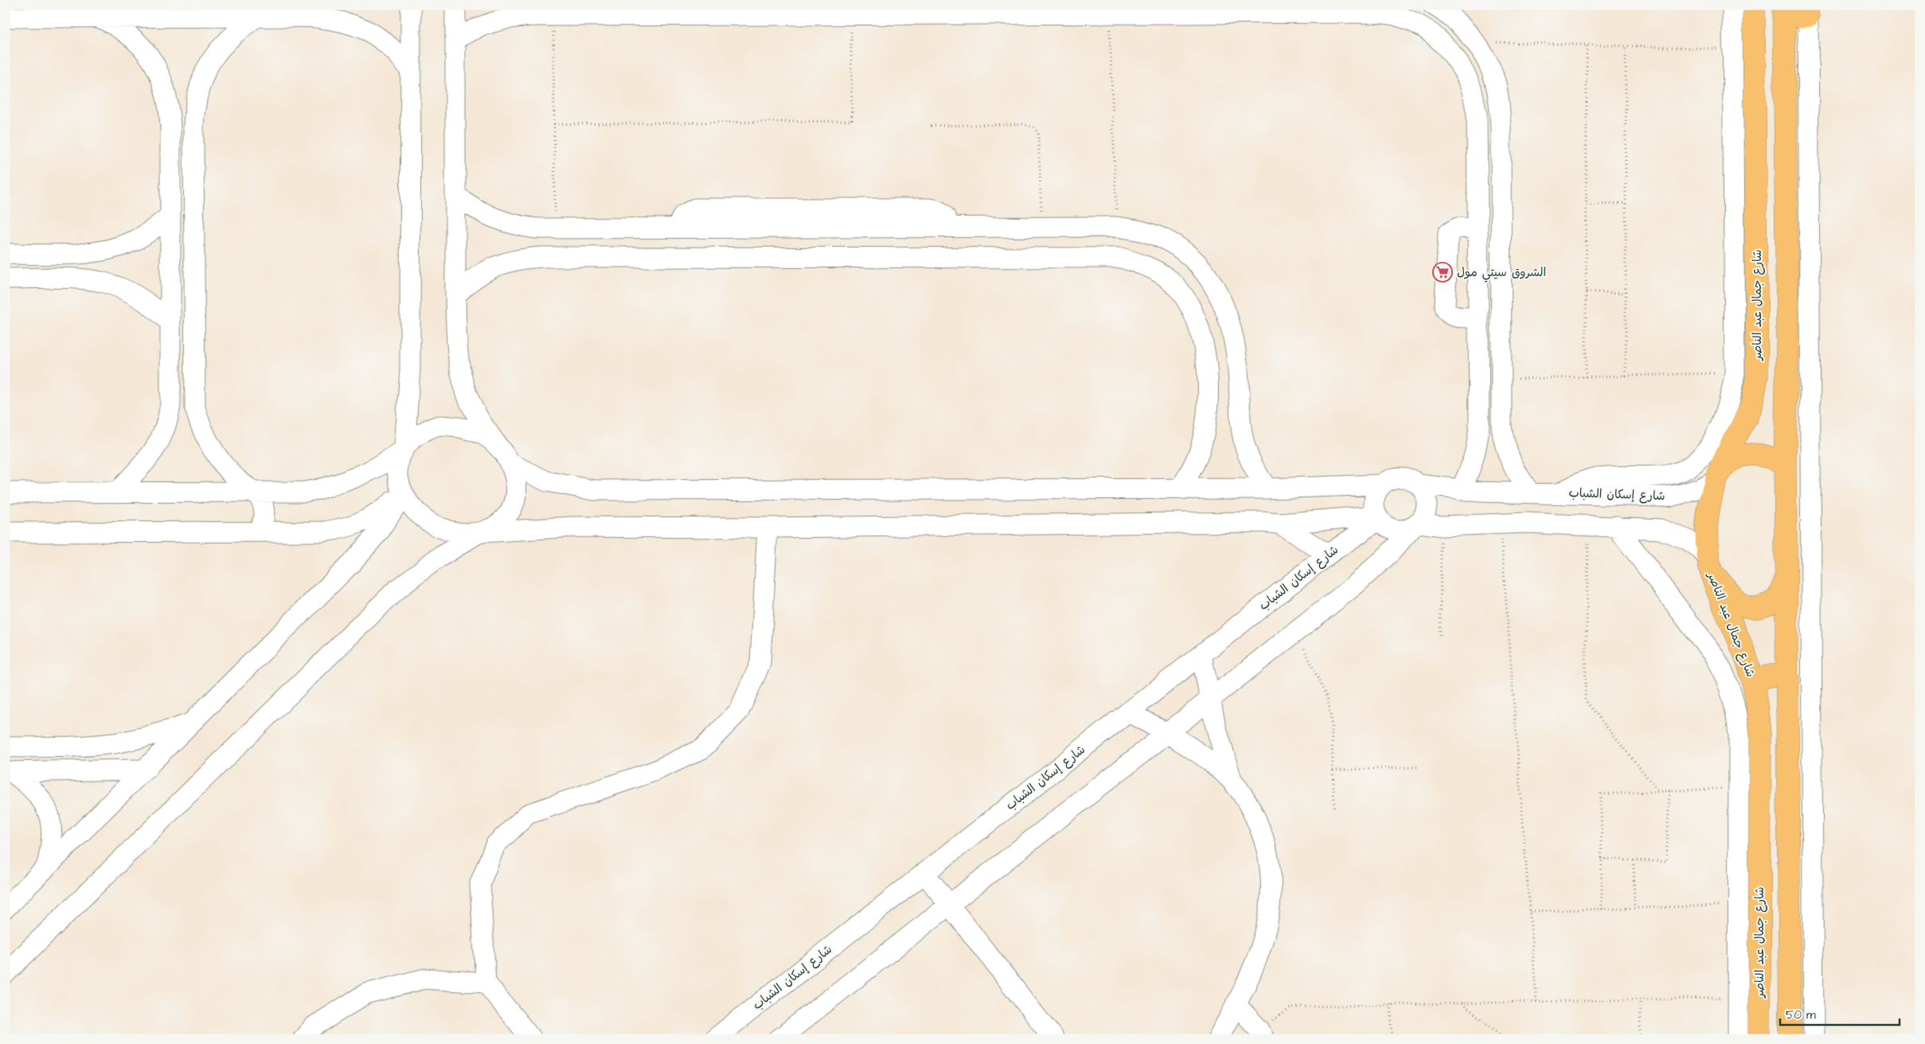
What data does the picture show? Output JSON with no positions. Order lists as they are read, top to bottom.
{
  "streets": {
    "main road": ["شارع جمال عبد الناصر"],
    "street": ["شارع إسكان الشباب"]
  },
  "crossings": [
    ["شارع جمال عبد الناصر", "شارع إسكان الشباب"]
  ],
  "places": {
    "supermarket": ["الشروق سيتي مول"]
  },
  "scale_bar": "50 m"
}
